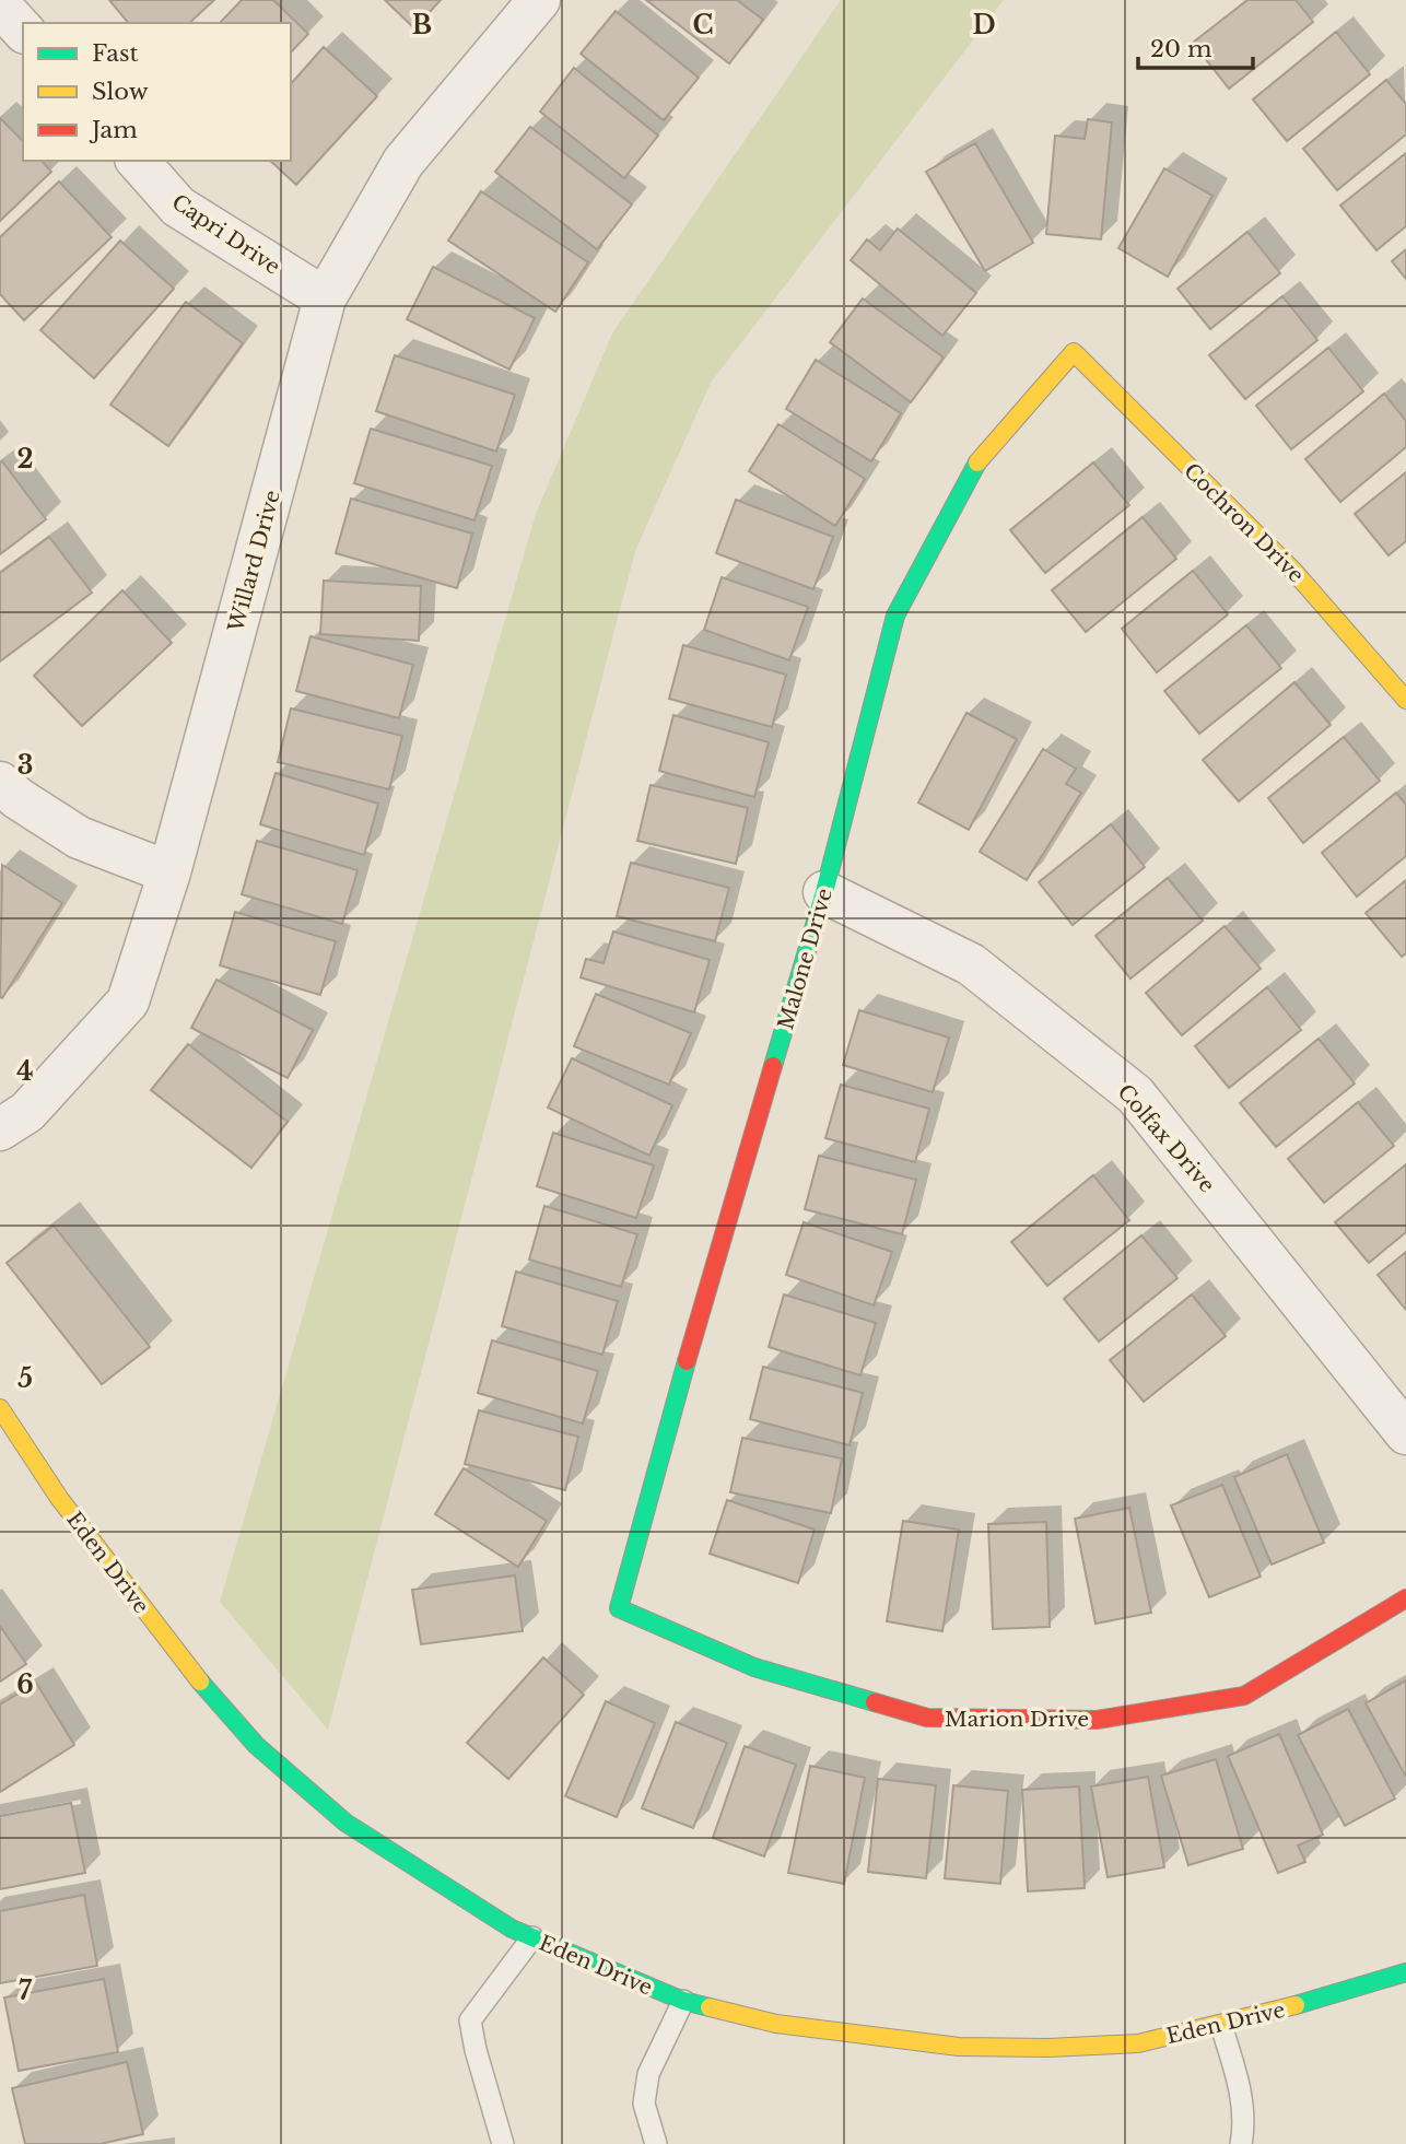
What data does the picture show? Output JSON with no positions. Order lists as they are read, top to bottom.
{
  "streets": {
    "street": [
      "Capri Drive",
      "Cochron Drive",
      "Willard Drive",
      "Malone Drive",
      "Colfax Drive",
      "Eden Drive",
      "Marion Drive"
    ]
  },
  "crossings": [
    ["Capri Drive", "Willard Drive"],
    ["Cochron Drive", "Malone Drive"],
    ["Malone Drive", "Colfax Drive"],
    ["Malone Drive", "Marion Drive"]
  ],
  "legend": ["Fast", "Slow", "Jam"],
  "scale_bar": "20 m",
  "grid": {
    "columns": ["B", "C", "D"],
    "rows": [
      "2",
      "3",
      "4",
      "5",
      "6",
      "7"
    ]
  }
}
